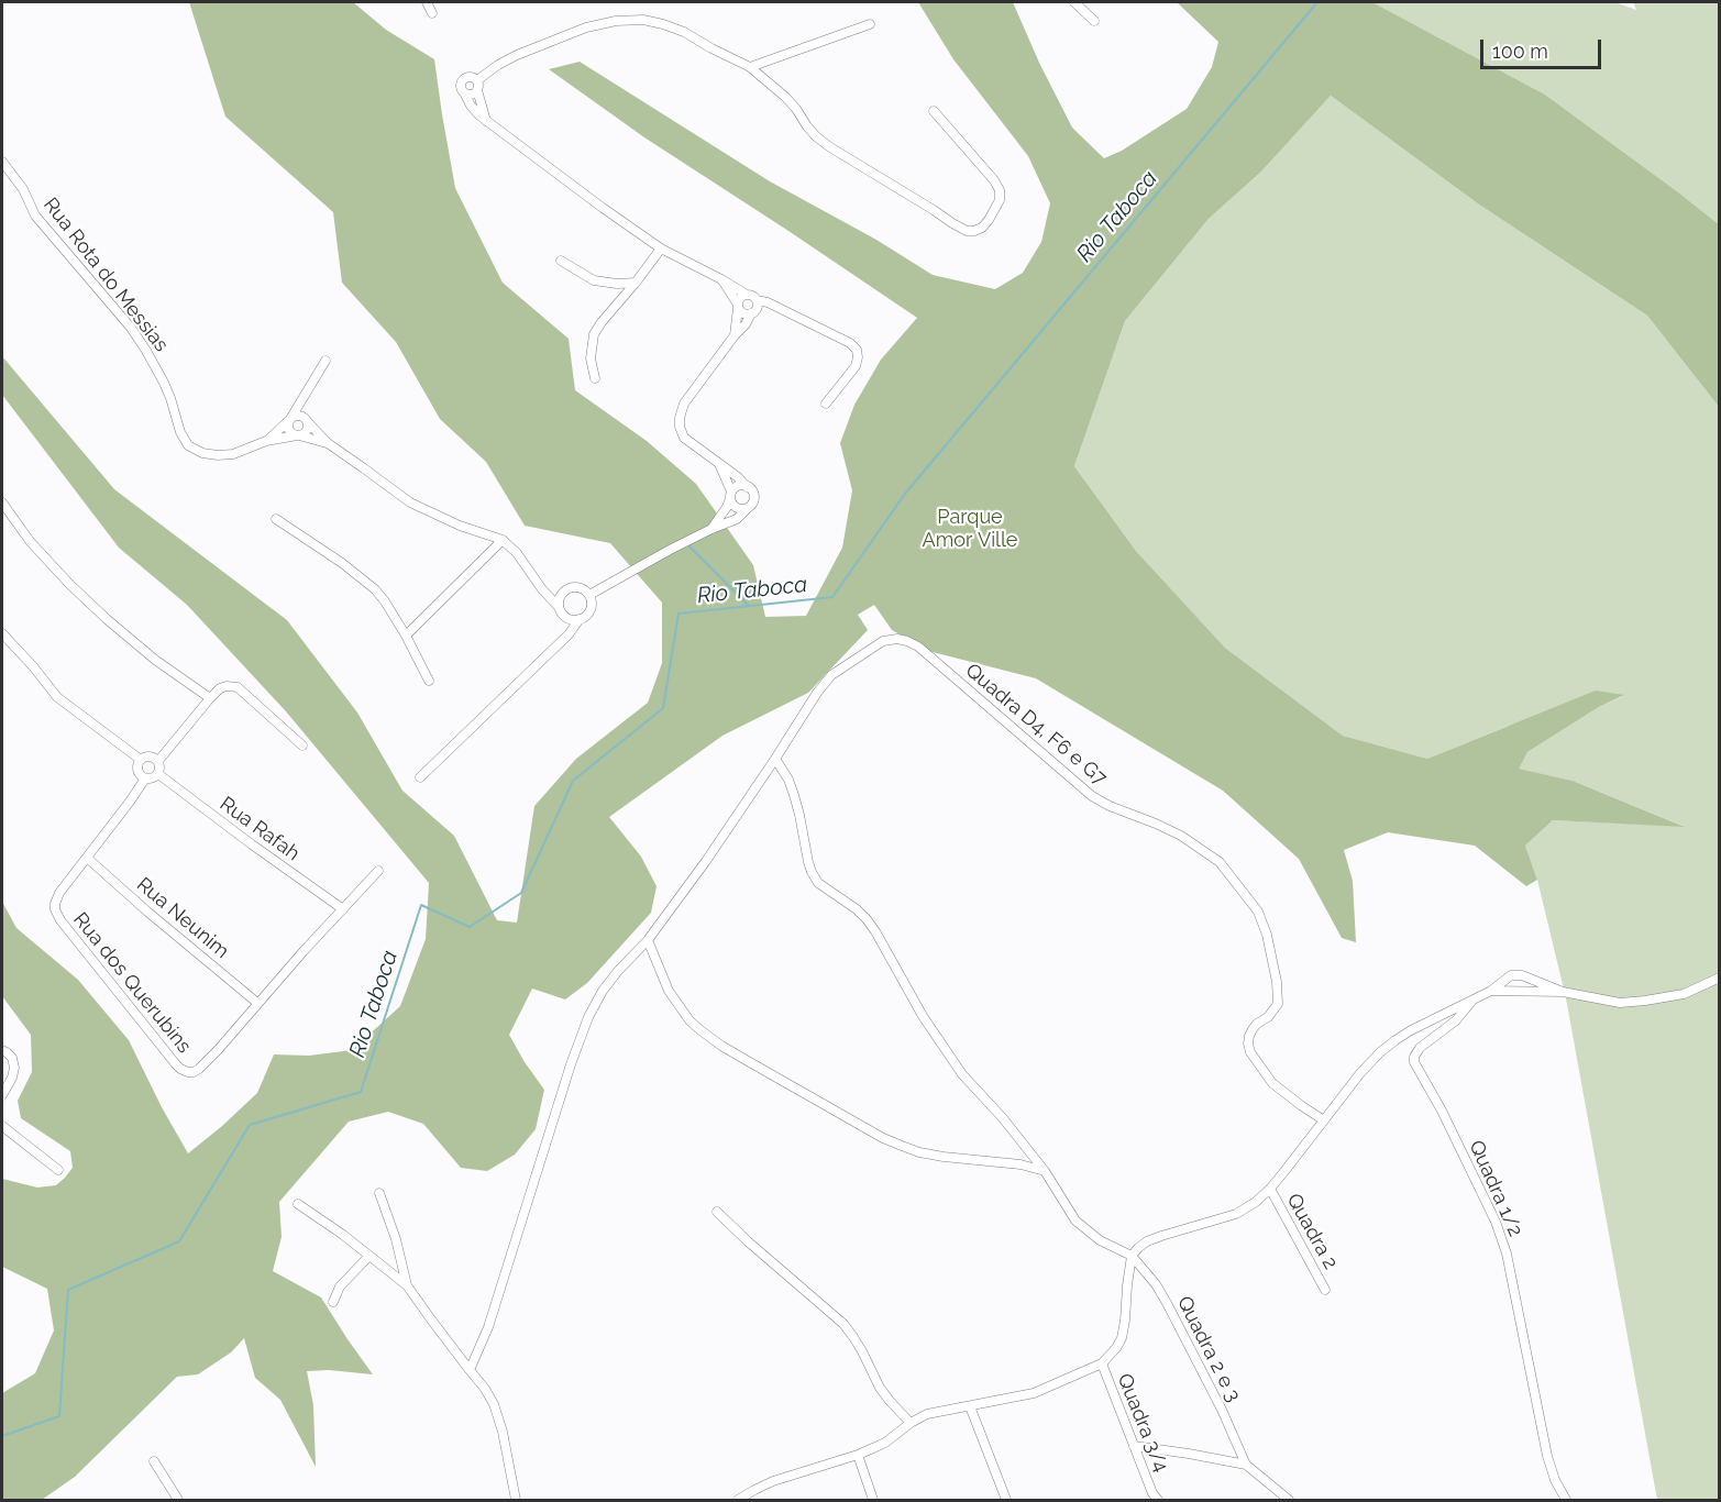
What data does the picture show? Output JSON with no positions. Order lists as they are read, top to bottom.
{
  "streets": {
    "street": [
      "Rua Rota do Messias",
      "Quadra D4, F6 e G7",
      "Rua Rafah",
      "Rua Neunim",
      "Rua dos Querubins",
      "Quadra 1/2",
      "Quadra 2",
      "Quadra 2 e 3",
      "Quadra 3/4"
    ]
  },
  "crossings": [
    ["Rua Rafah", "Rua dos Querubins"],
    ["Rua Neunim", "Rua dos Querubins"]
  ],
  "water": ["Rio Taboca"],
  "parks": ["Parque Amor Ville"],
  "scale_bar": "100 m"
}
